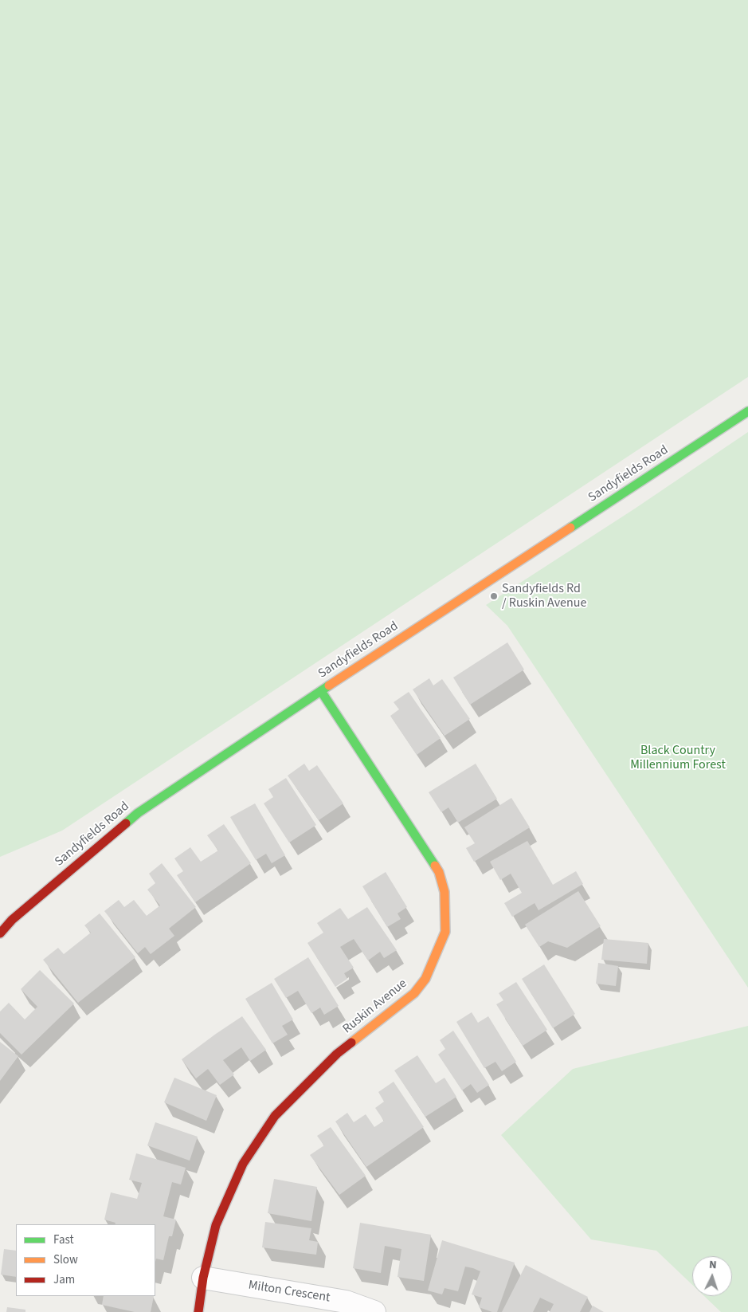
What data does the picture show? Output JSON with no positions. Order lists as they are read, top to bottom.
{
  "streets": {
    "street": ["Sandyfields Road", "Ruskin Avenue", "Milton Crescent"]
  },
  "crossings": [
    ["Sandyfields Road", "Ruskin Avenue"],
    ["Ruskin Avenue", "Milton Crescent"]
  ],
  "parks": ["Black Country Millennium Forest"],
  "places": ["Sandyfields Rd / Ruskin Avenue"],
  "legend": ["Fast", "Slow", "Jam"],
  "north": "top"
}
